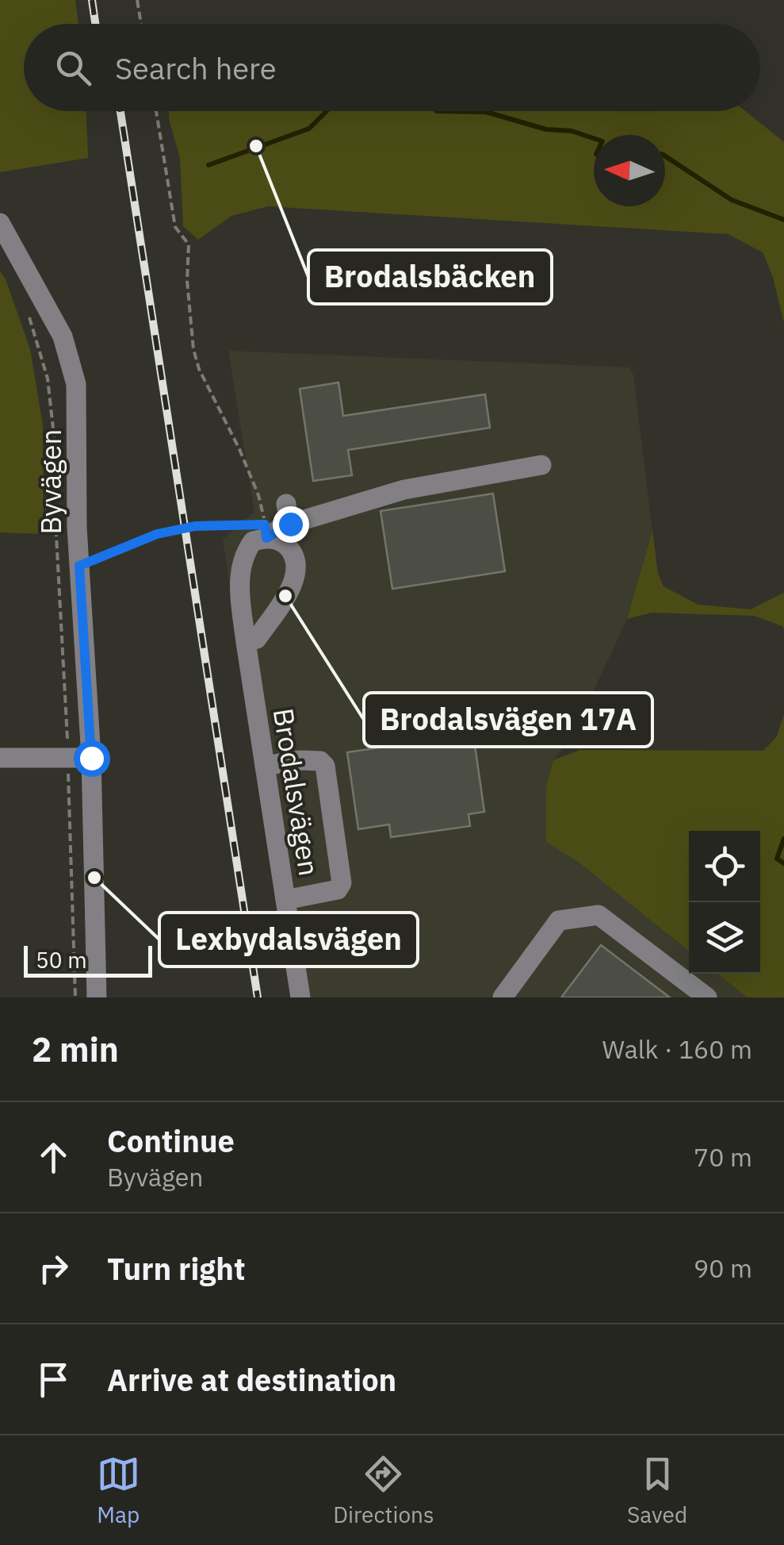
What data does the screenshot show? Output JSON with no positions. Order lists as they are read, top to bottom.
{
  "streets": {
    "street": ["Byvägen", "Brodalsvägen"]
  },
  "places": ["Brodalsbäcken", "Brodalsvägen 17A", "Lexbydalsvägen"],
  "scale_bar": "50 m",
  "north": "left",
  "page": {
    "search": "Search here",
    "scale": "50 m",
    "heading": ["2 min", "Walk · 160 m"],
    "list": [
      ["Continue", "Byvägen", "70 m"],
      ["Turn right", "90 m"],
      "Arrive at destination"
    ],
    "nav": ["Map", "Directions", "Saved"]
  }
}
